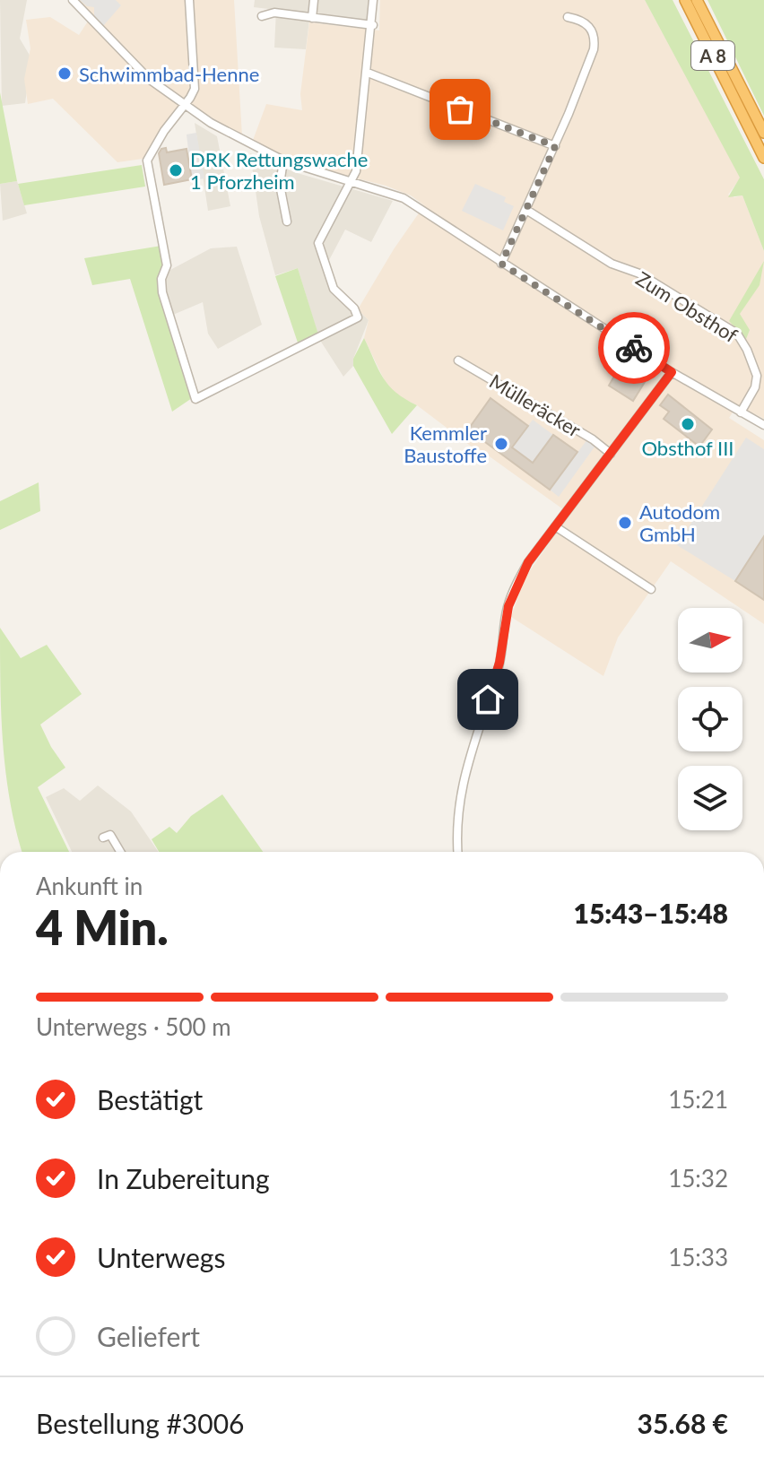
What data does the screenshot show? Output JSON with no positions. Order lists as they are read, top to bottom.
{
  "streets": {
    "highway": ["A 8"],
    "street": ["Zum Obsthof", "Mülleräcker"]
  },
  "places": [
    "Schwimmbad-Henne",
    "DRK Rettungswache 1 Pforzheim",
    "Obsthof III",
    "Kemmler Baustoffe",
    "Autodom GmbH"
  ],
  "north": "right",
  "page": {
    "heading": ["4 Min.", "Ankunft in", "15:43–15:48"],
    "panel": ["Bestellung #3006", "35.68 €"],
    "bar": "Unterwegs · 500 m",
    "list": [
      ["Bestätigt", "15:21"],
      ["In Zubereitung", "15:32"],
      ["Unterwegs", "15:33"],
      "Geliefert"
    ]
  }
}
